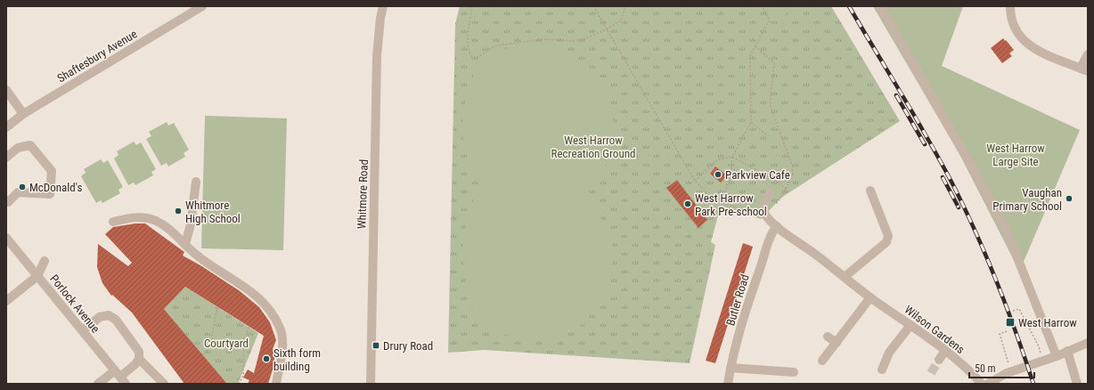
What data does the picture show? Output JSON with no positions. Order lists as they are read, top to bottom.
{
  "streets": {
    "street": [
      "Shaftesbury Avenue",
      "Whitmore Road",
      "Butler Road",
      "Porlock Avenue",
      "Wilson Gardens"
    ]
  },
  "crossings": [
    ["Butler Road", "Wilson Gardens"]
  ],
  "parks": ["West Harrow Recreation Ground", "West Harrow Large Site", "Courtyard"],
  "places": {
    "other": [
      "Parkview Cafe",
      "McDonald's",
      "Vaughan Primary School",
      "West Harrow Park Pre-school",
      "Whitmore High School",
      "Sixth form building"
    ],
    "transit": ["West Harrow", "Drury Road"]
  },
  "scale_bar": "50 m"
}
